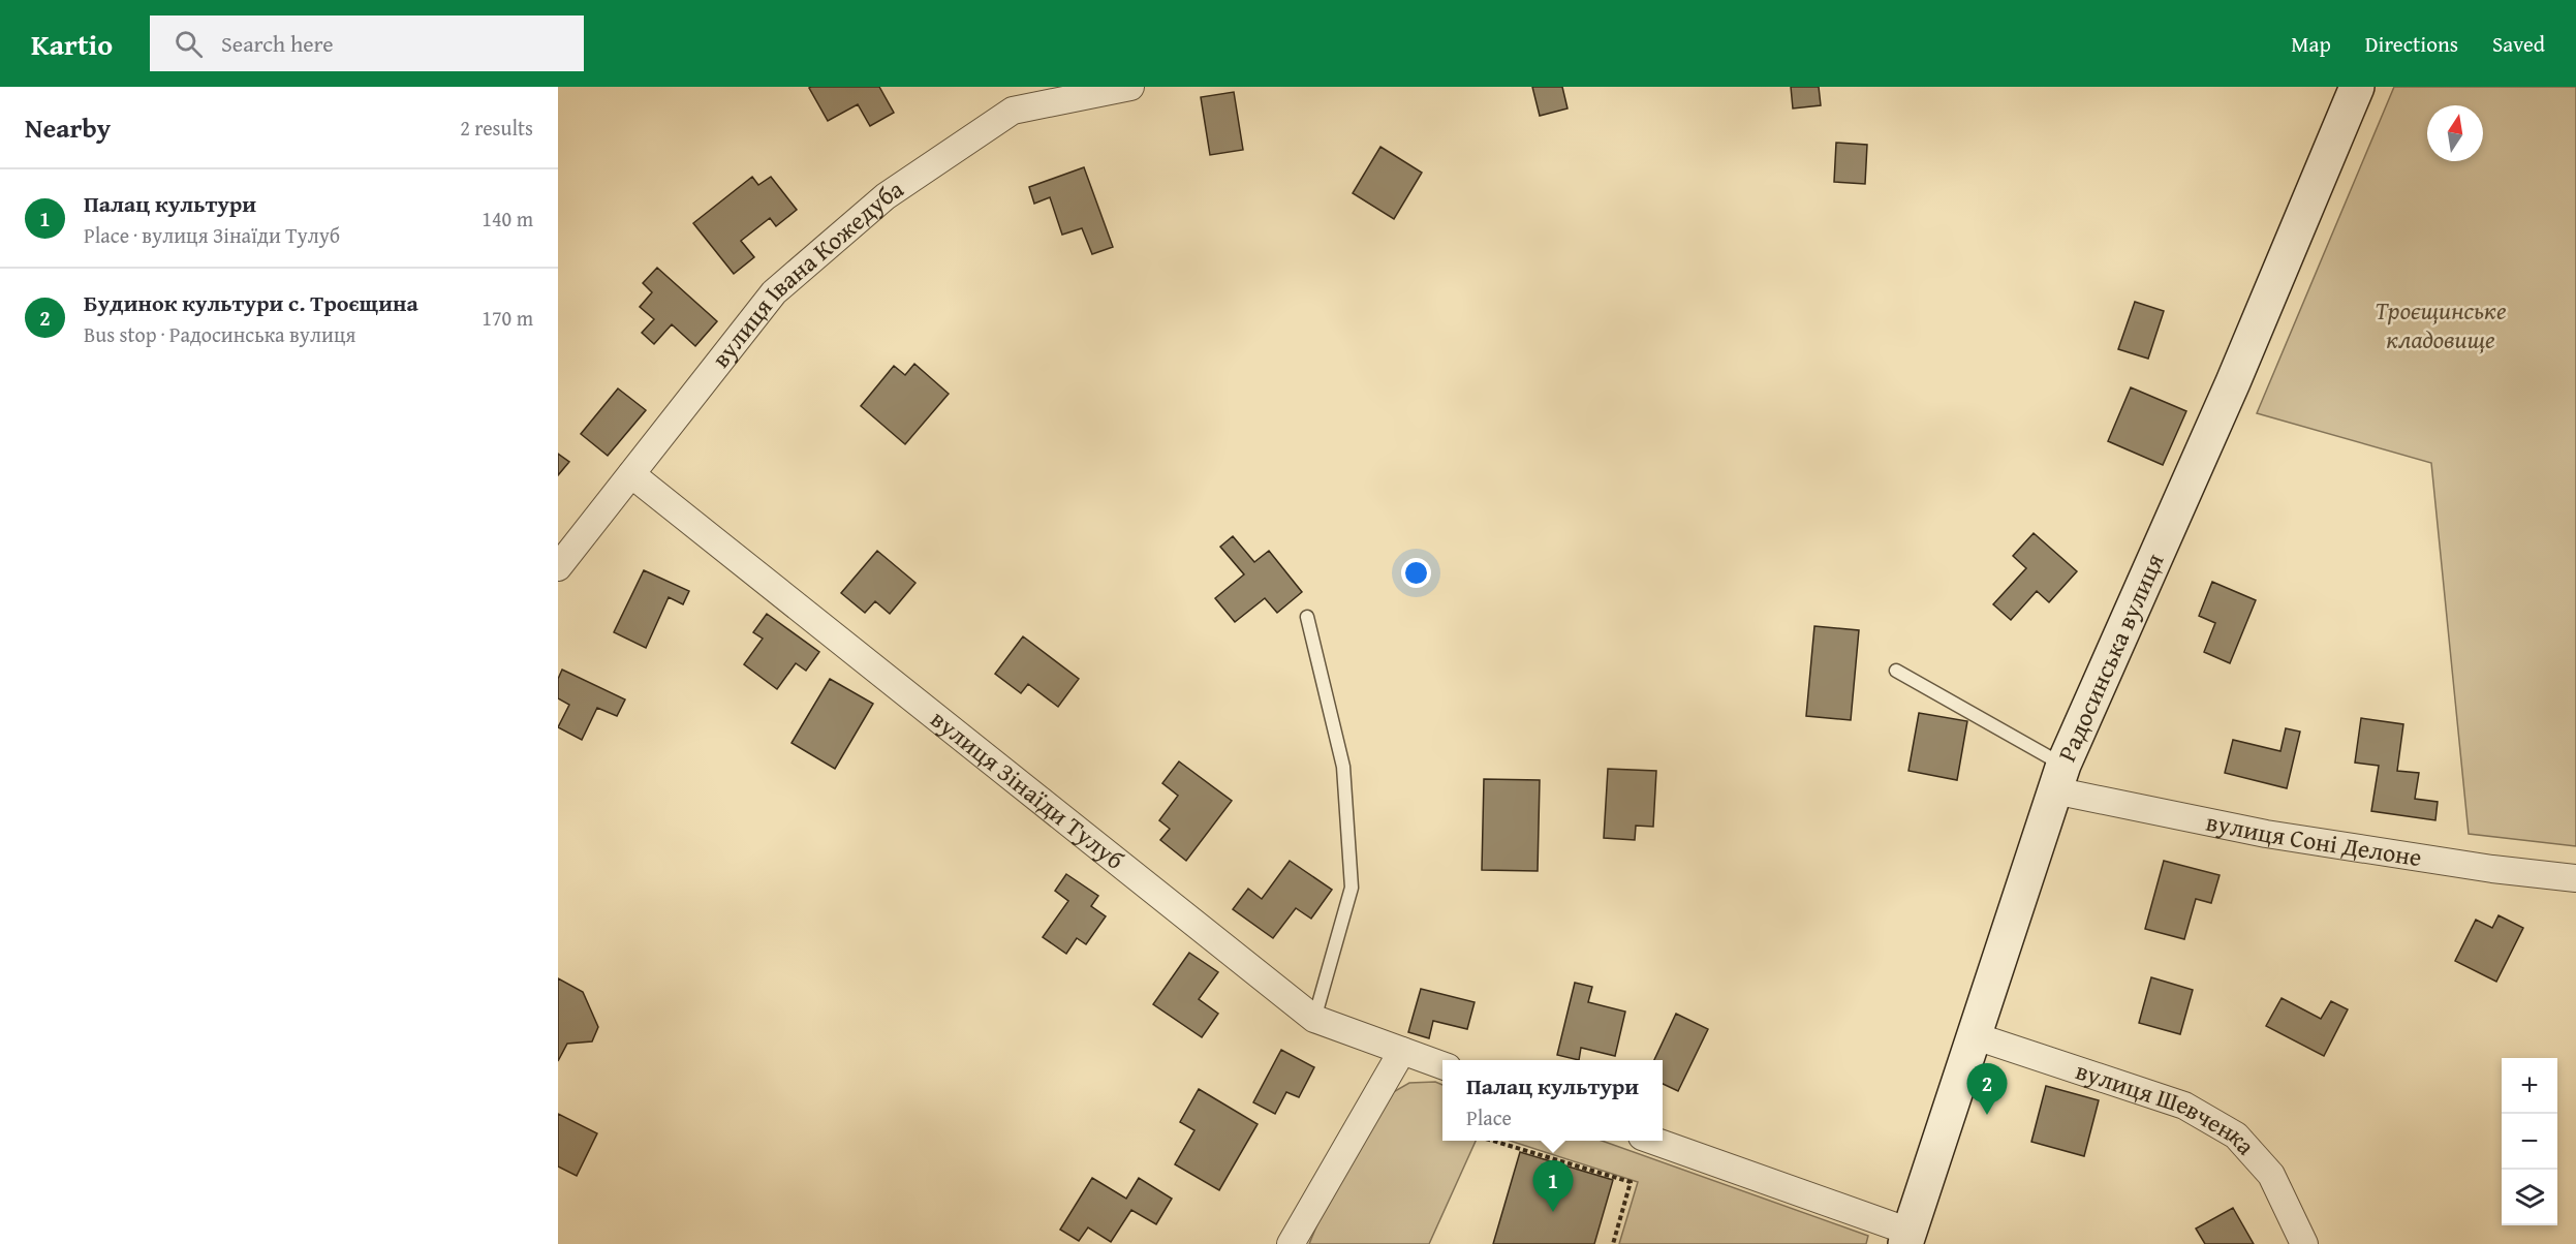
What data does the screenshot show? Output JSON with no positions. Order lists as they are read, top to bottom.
{
  "streets": {
    "street": [
      "вулиця Івана Кожедуба",
      "Радосинська вулиця",
      "вулиця Зінаїди Тулуб",
      "вулиця Соні Делоне",
      "вулиця Шевченка"
    ]
  },
  "crossings": [
    ["вулиця Івана Кожедуба", "вулиця Зінаїди Тулуб"],
    ["Радосинська вулиця", "вулиця Соні Делоне"],
    ["Радосинська вулиця", "вулиця Шевченка"]
  ],
  "parks": ["Троєщинське кладовище"],
  "north": "top",
  "page": {
    "header": "Kartio",
    "search": "Search here",
    "nav": ["Map", "Directions", "Saved"],
    "heading": ["Nearby", "2 results"],
    "list": [
      {
        "mark": "1",
        "name": "Палац культури",
        "note": "Place · вулиця Зінаїди Тулуб",
        "value": "140 m"
      },
      {
        "mark": "2",
        "name": "Будинок культури с. Троєщина",
        "note": "Bus stop · Радосинська вулиця",
        "value": "170 m"
      }
    ],
    "map_buttons": ["+", "−"],
    "popup": ["Палац культури", "Place"],
    "pins": ["2", "1"]
  }
}
